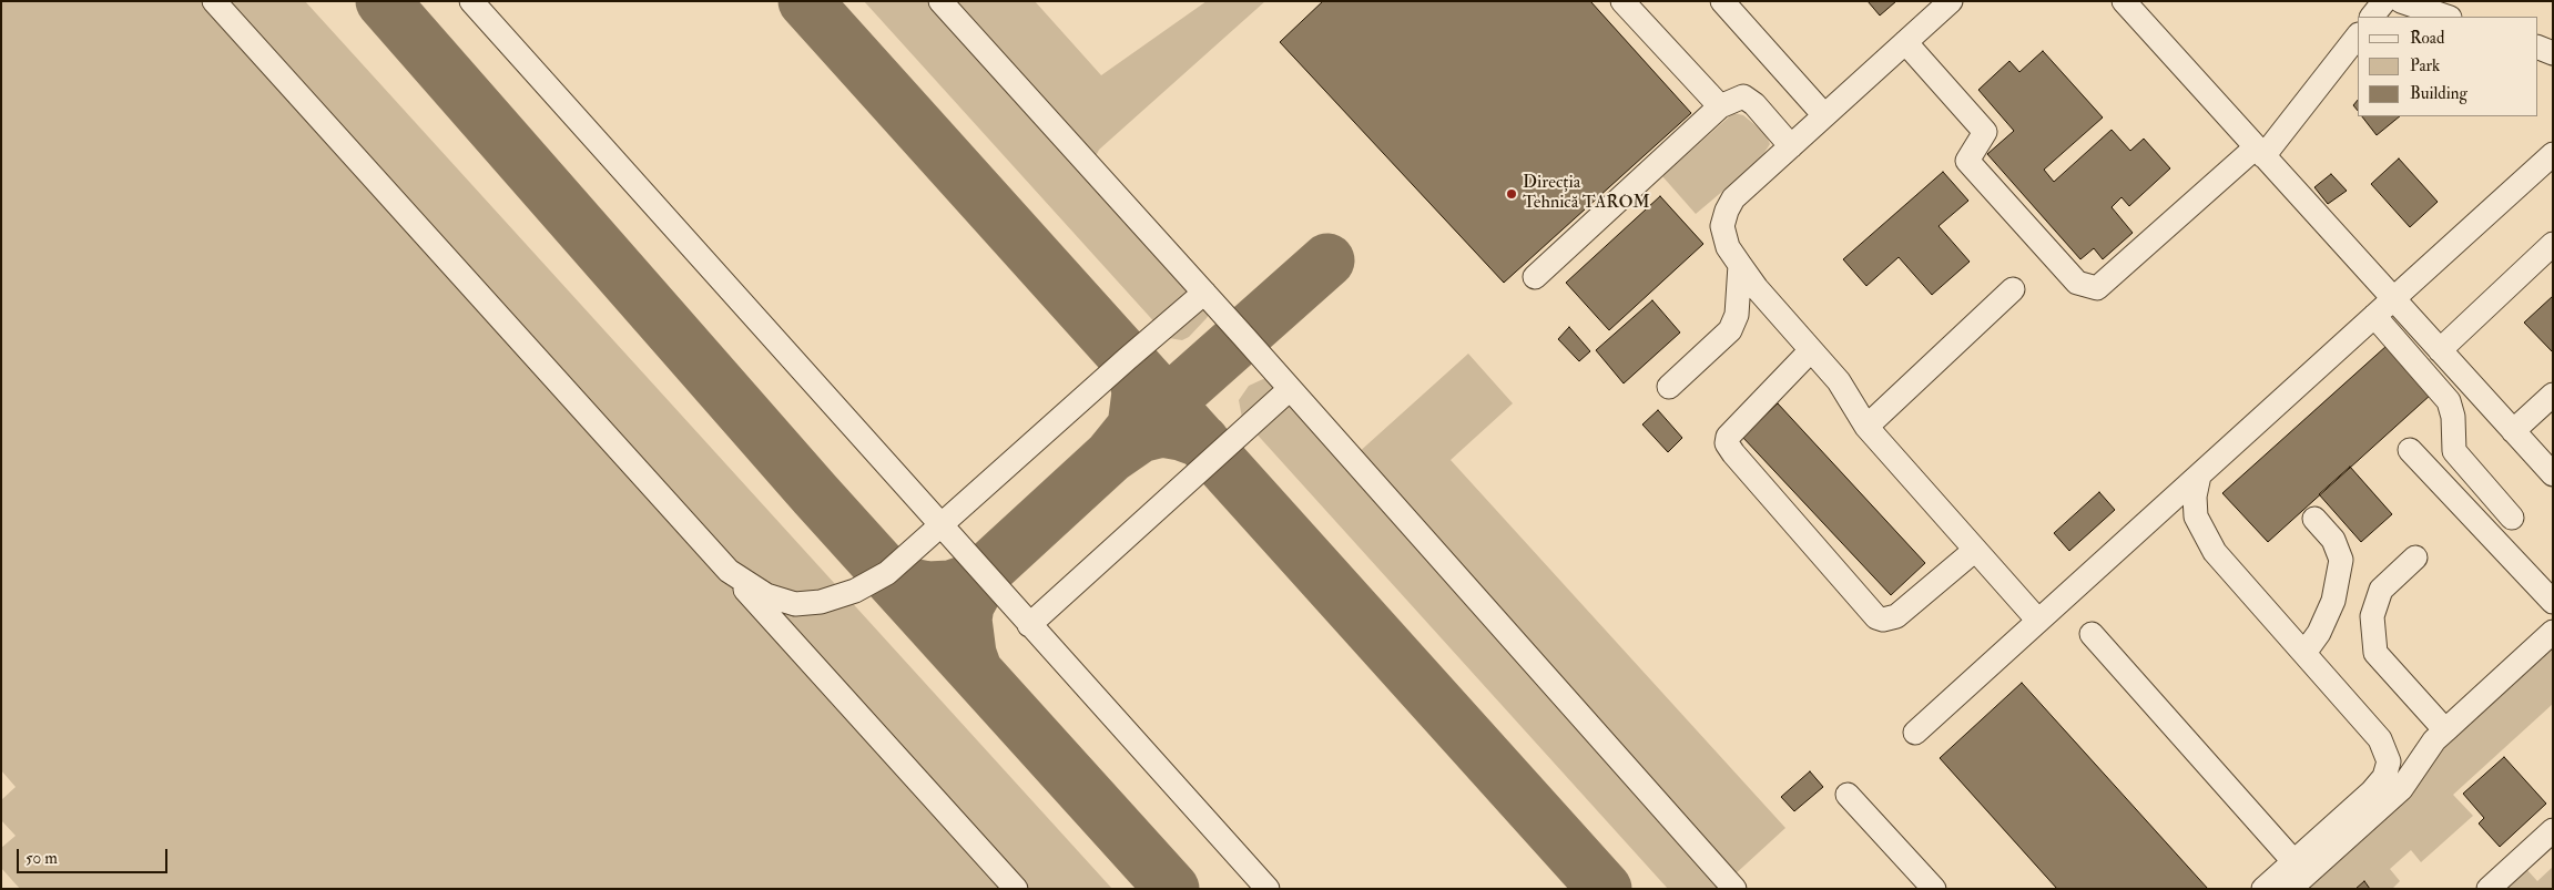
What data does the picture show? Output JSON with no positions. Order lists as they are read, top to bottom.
{
  "places": ["Direcţia Tehnică TAROM"],
  "legend": ["Road", "Park", "Building"],
  "scale_bar": "50 m"
}
